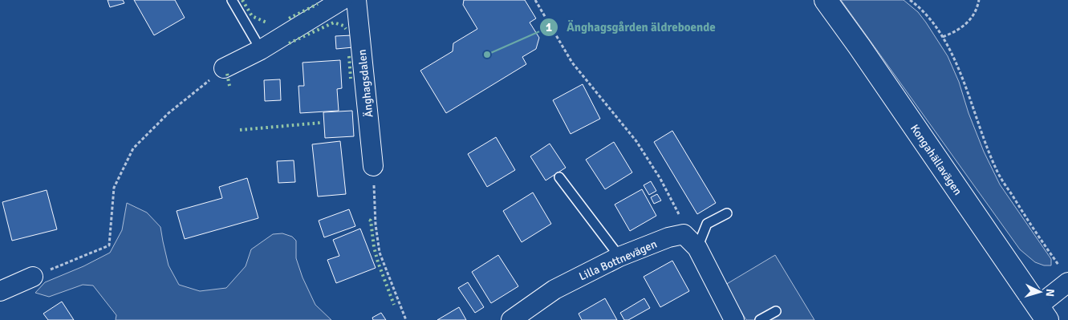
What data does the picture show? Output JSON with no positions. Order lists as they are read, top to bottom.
{
  "streets": {
    "street": ["Änghagsdalen", "Kongahällavägen", "Lilla Bottnevägen"]
  },
  "places": ["Änghagsgården äldreboende"],
  "north": "right"
}
